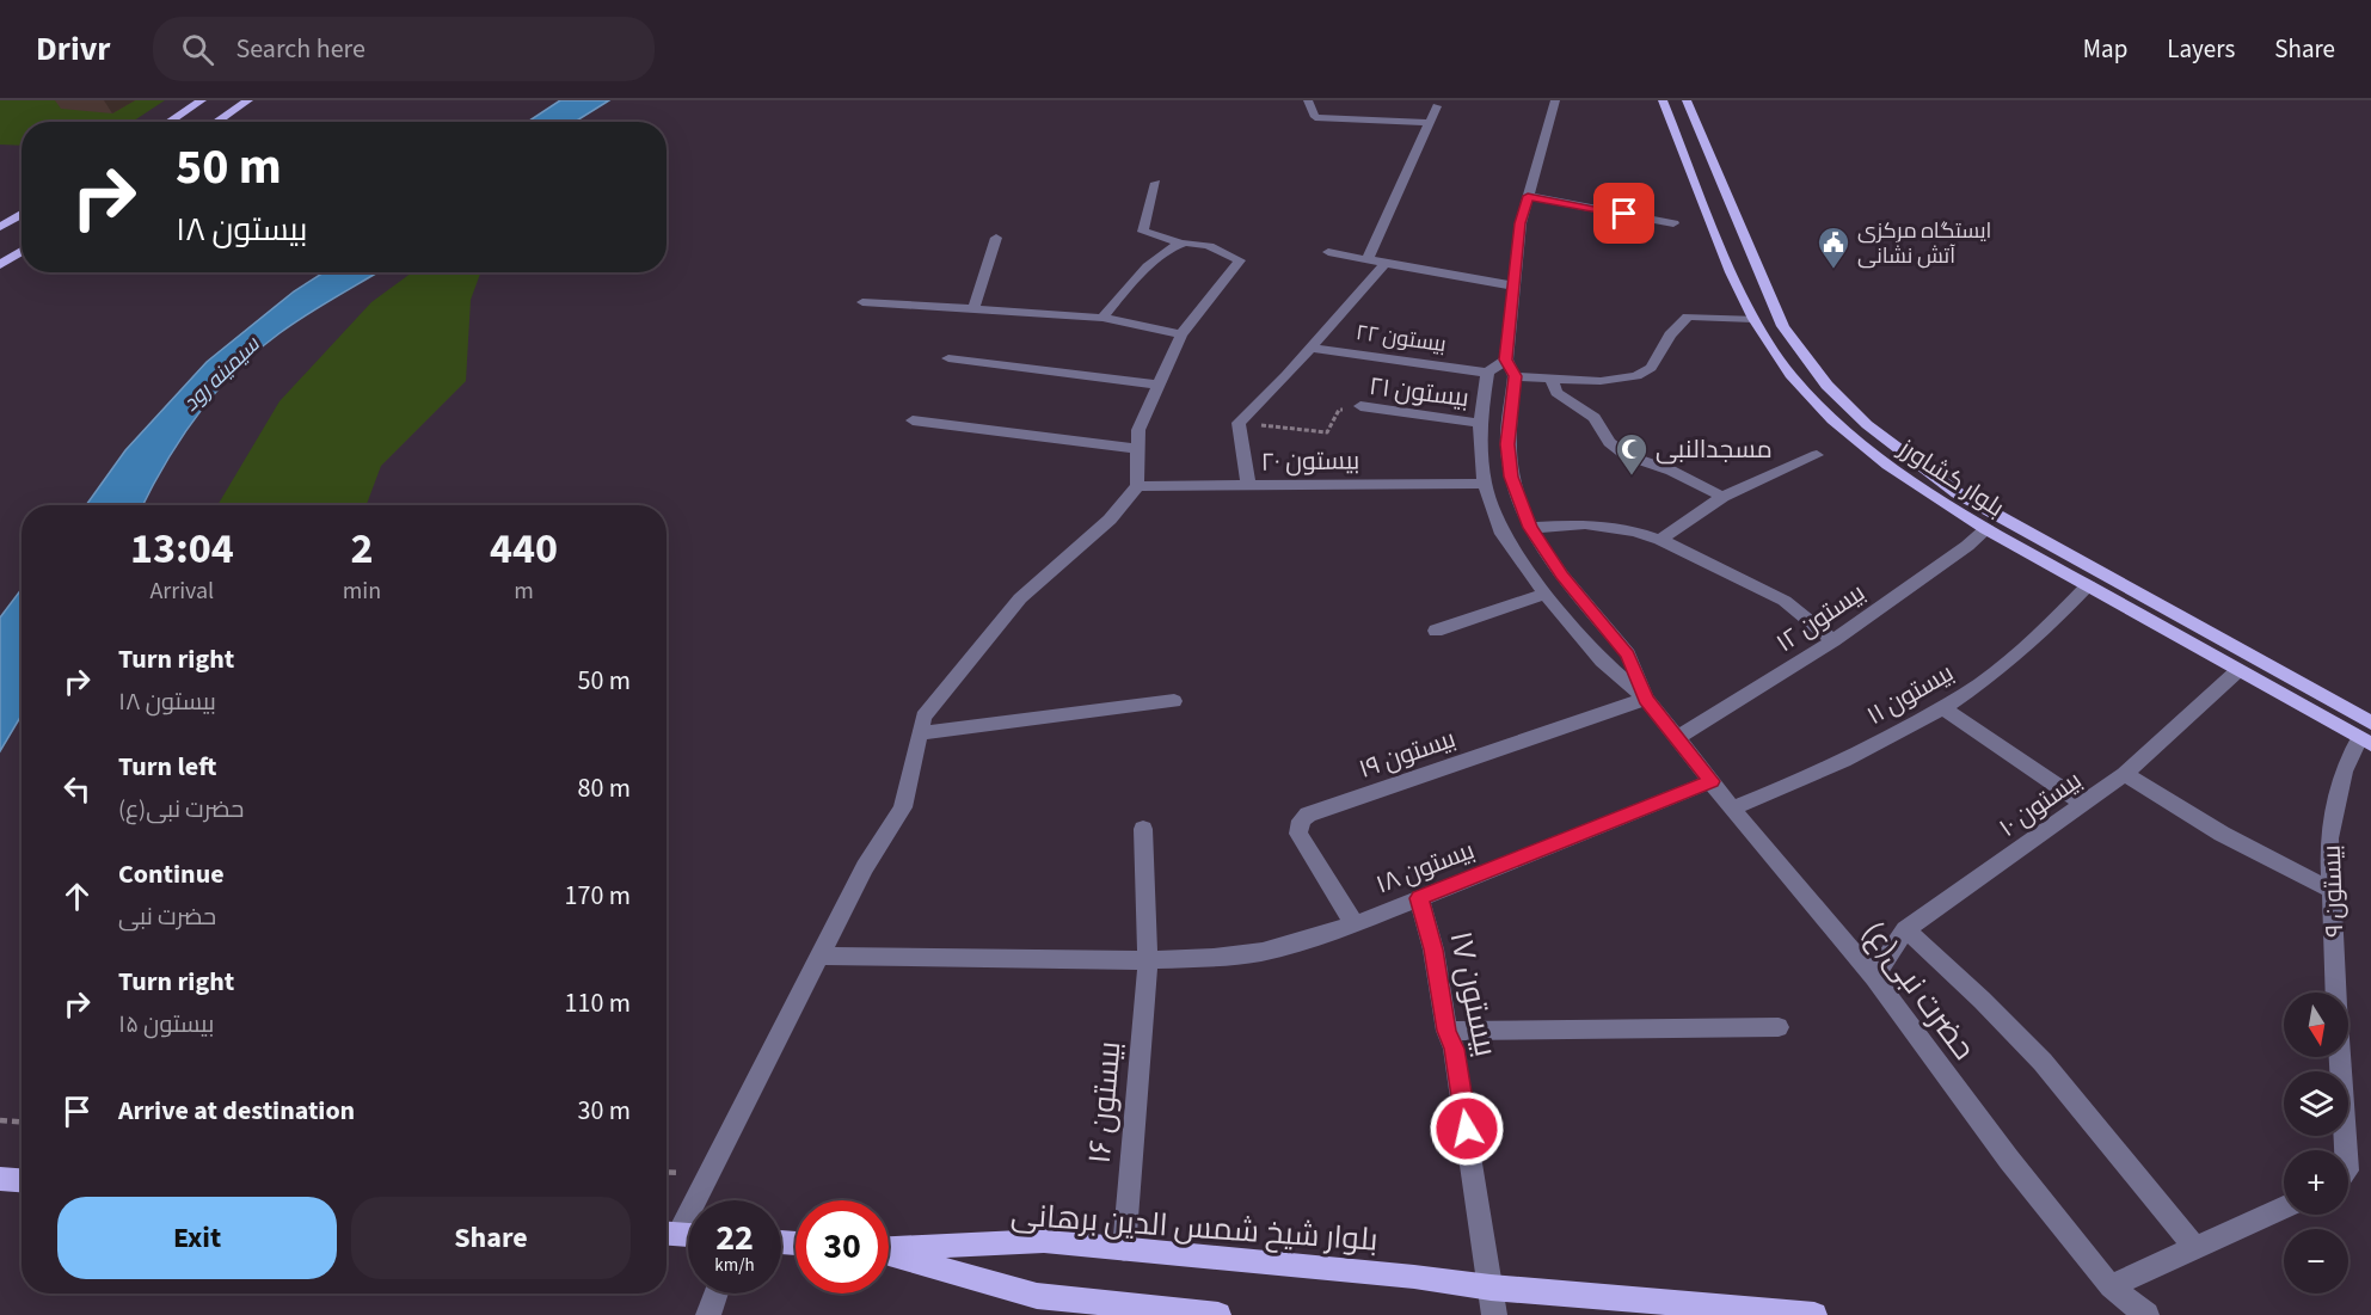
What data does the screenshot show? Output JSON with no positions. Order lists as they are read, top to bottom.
{
  "streets": {
    "main road": ["بلوار کشاورز", "بلوار شیخ شمس الدین برهانی"],
    "street": [
      "بیستون ۲۲",
      "بیستون ۲۱",
      "بیستون ۲۰",
      "بیستون ۱۲",
      "بیستون ۱۱",
      "بیستون ۱۹",
      "بیستون ۱۰",
      "بیستون ۱۸",
      "بیستون ۹",
      "حضرت نبی(ع)",
      "بیستون ۱۷",
      "بیستون ۱۶"
    ]
  },
  "crossings": [
    ["بیستون ۲۲", "حضرت نبی(ع)"],
    ["بیستون ۲۱", "حضرت نبی(ع)"],
    ["بیستون ۲۰", "حضرت نبی(ع)"],
    ["بلوار کشاورز", "بیستون ۱۲"],
    ["بلوار کشاورز", "بیستون ۱۱"],
    ["بلوار کشاورز", "بیستون ۱۰"],
    ["بلوار کشاورز", "بیستون ۹"],
    ["بیستون ۱۲", "حضرت نبی(ع)"],
    ["بیستون ۱۱", "حضرت نبی(ع)"],
    ["بیستون ۱۹", "بیستون ۱۸"],
    ["بیستون ۱۹", "حضرت نبی(ع)"],
    ["بیستون ۱۰", "حضرت نبی(ع)"],
    ["بیستون ۱۸", "حضرت نبی(ع)"],
    ["بیستون ۱۸", "بیستون ۱۷"],
    ["بیستون ۱۸", "بیستون ۱۶"],
    ["بیستون ۱۷", "بلوار شیخ شمس الدین برهانی"],
    ["بیستون ۱۶", "بلوار شیخ شمس الدین برهانی"]
  ],
  "water": ["سیمینه رود"],
  "places": {
    "public building": ["ایستگاه مرکزی آتش نشانی"],
    "mosque": ["مسجدالنبی"]
  },
  "north": "bottom",
  "page": {
    "header": "Drivr",
    "search": "Search here",
    "nav": ["Map", "Layers", "Share"],
    "turn": ["50 m", "بیستون ۱۸"],
    "eta": [
      "13:04",
      "Arrival",
      "2",
      "min",
      "440",
      "m"
    ],
    "list": [
      {
        "name": "Turn right",
        "note": "بیستون ۱۸",
        "value": "50 m"
      },
      {
        "name": "Turn left",
        "note": "حضرت نبی(ع)",
        "value": "80 m"
      },
      {
        "name": "Continue",
        "note": "حضرت نبی",
        "value": "170 m"
      },
      {
        "name": "Turn right",
        "note": "بیستون ۱۵",
        "value": "110 m"
      },
      {
        "name": "Arrive at destination",
        "value": "30 m"
      }
    ],
    "map_buttons": ["+", "−"],
    "buttons": ["Exit", "Share"],
    "speed": "22 km/h",
    "limit": "30"
  }
}
